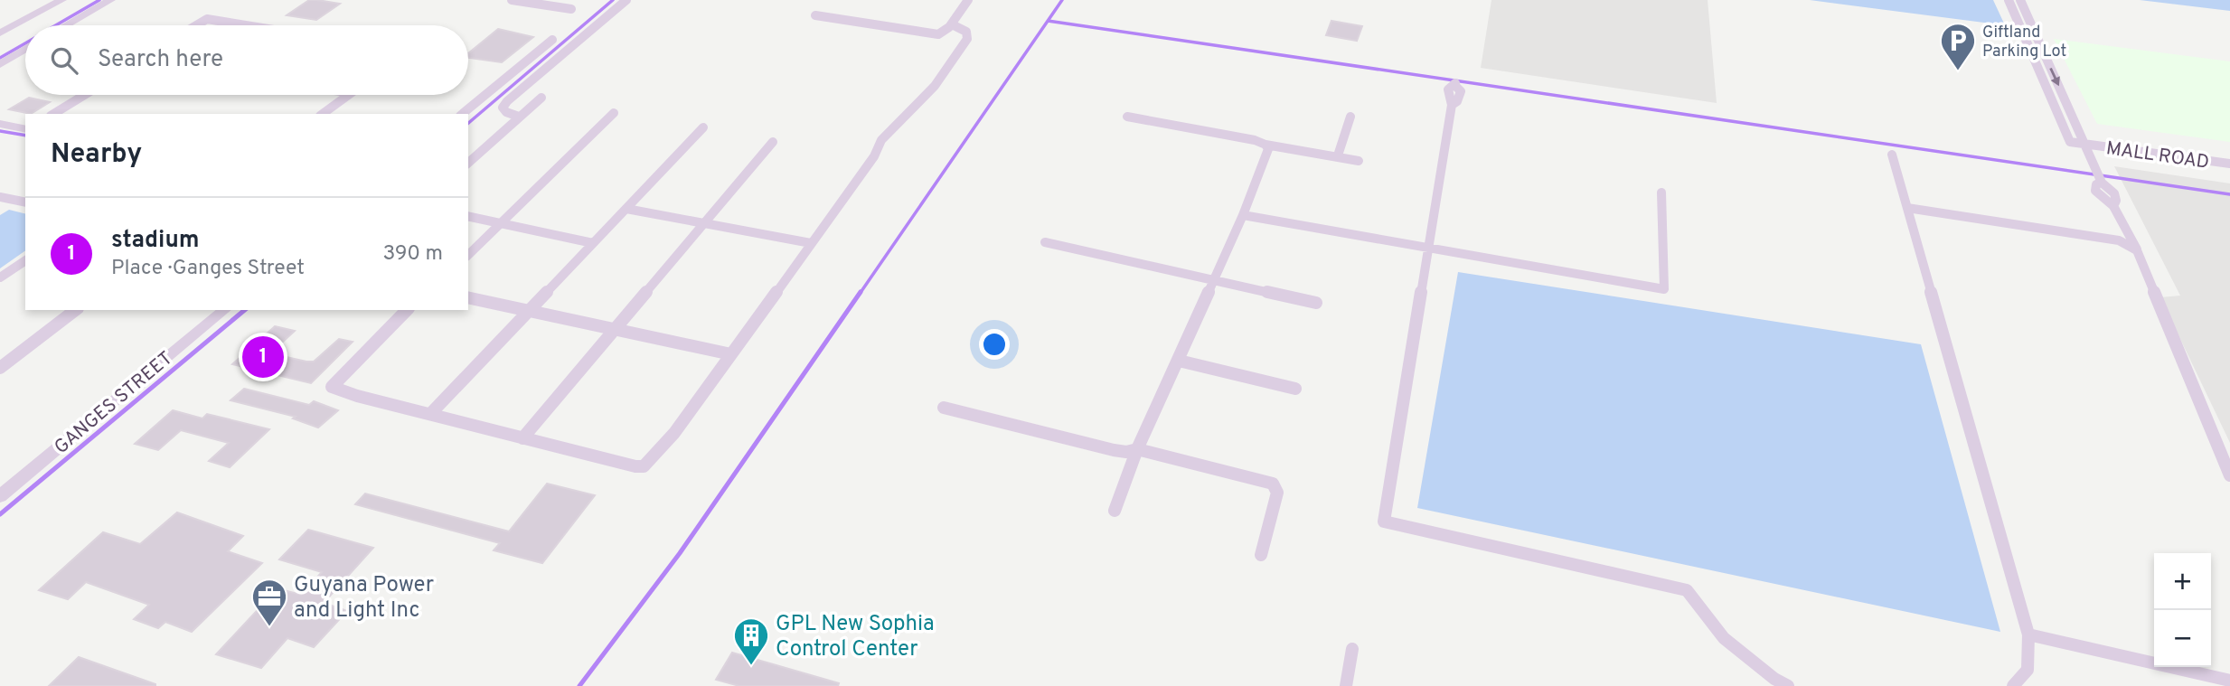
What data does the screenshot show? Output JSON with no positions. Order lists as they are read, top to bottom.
{
  "streets": {
    "street": ["MALL ROAD", "GANGES STREET"]
  },
  "places": {
    "parking": ["Giftland Parking Lot"],
    "office": ["Guyana Power and Light Inc"],
    "building": ["GPL New Sophia Control Center"]
  },
  "page": {
    "search": "Search here",
    "heading": "Nearby",
    "list": [
      {
        "mark": "1",
        "name": "stadium",
        "note": "Place · Ganges Street",
        "value": "390 m"
      }
    ],
    "pins": "1",
    "map_buttons": ["+", "−"]
  }
}
